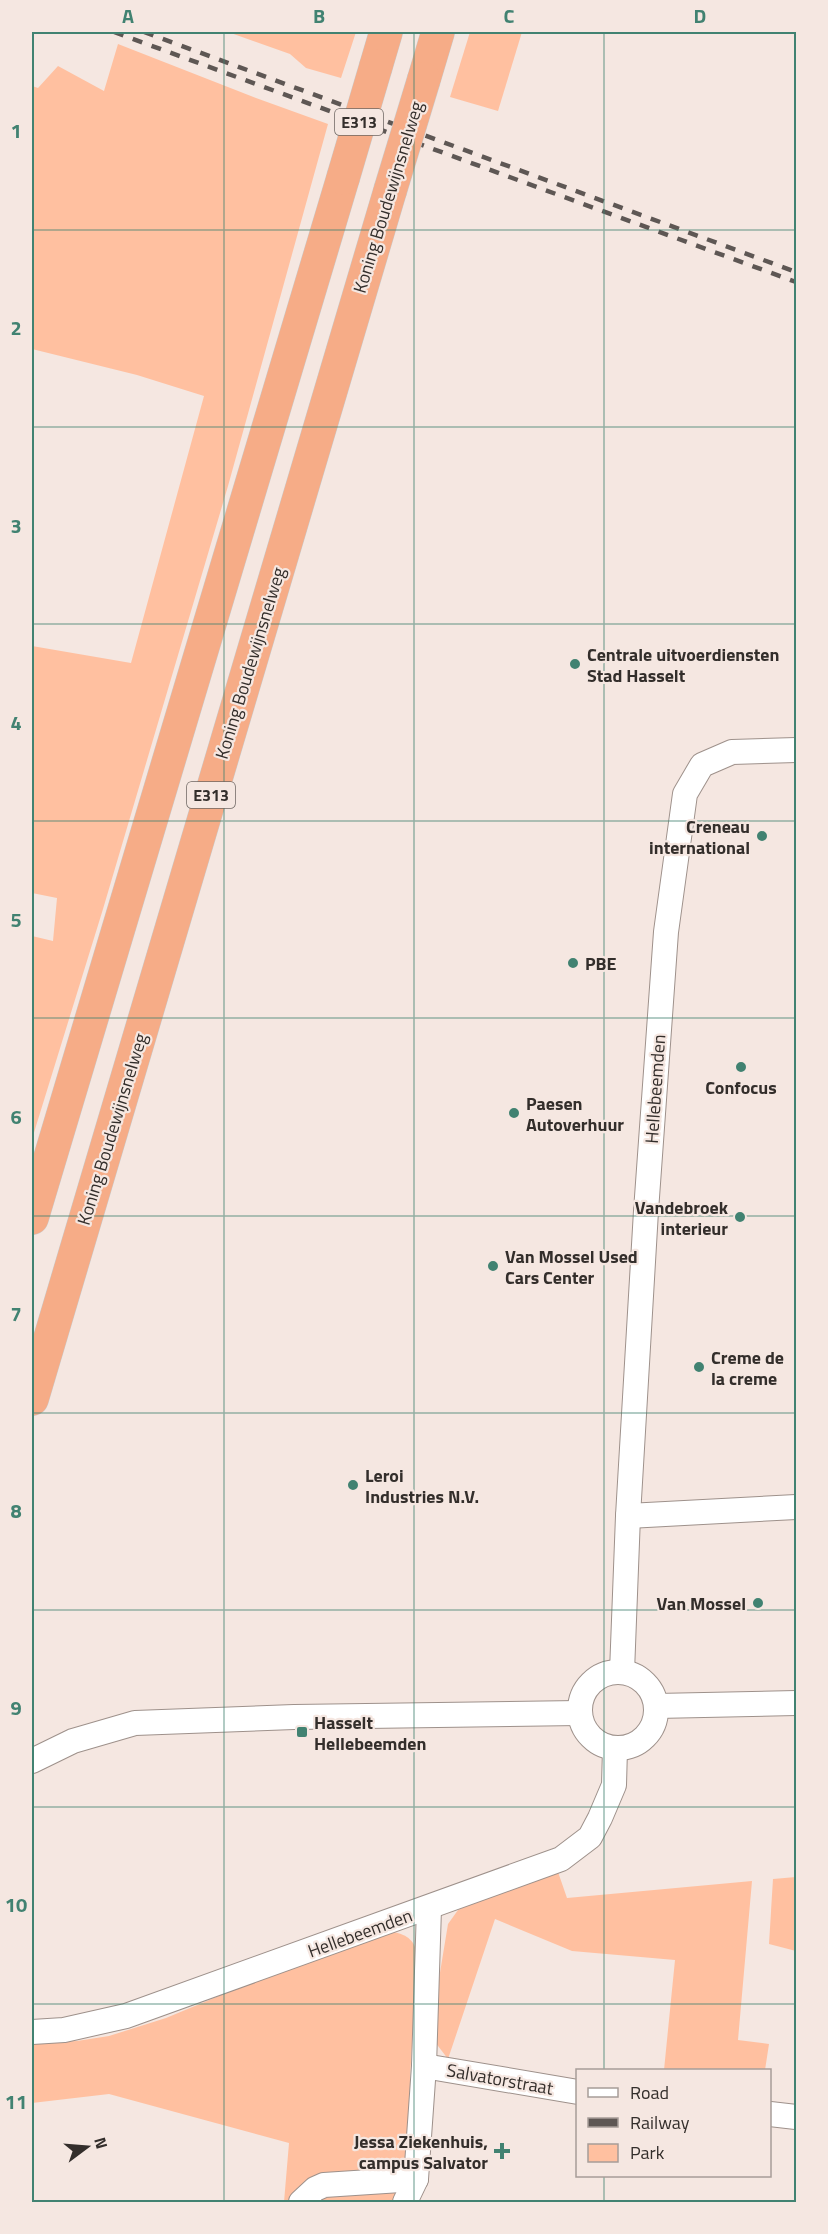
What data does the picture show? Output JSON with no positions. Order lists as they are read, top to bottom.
{
  "streets": {
    "highway": ["E313", "Koning Boudewijnsnelweg"],
    "street": ["Hellebeemden", "Salvatorstraat"]
  },
  "crossings": [
    ["Hellebeemden", "Salvatorstraat"]
  ],
  "places": {
    "other": [
      "Centrale uitvoerdiensten Stad Hasselt",
      "Creneau international",
      "PBE",
      "Confocus",
      "Paesen Autoverhuur",
      "Vandebroek interieur",
      "Van Mossel Used Cars Center",
      "Creme de la creme",
      "Leroi Industries N.V.",
      "Van Mossel"
    ],
    "transit": ["Hasselt Hellebeemden"],
    "health": ["Jessa Ziekenhuis, campus Salvator"]
  },
  "legend": ["Road", "Railway", "Park"],
  "north": "right",
  "grid": {
    "columns": [
      "A",
      "B",
      "C",
      "D"
    ],
    "rows": [
      "1",
      "2",
      "3",
      "4",
      "5",
      "6",
      "7",
      "8",
      "9",
      "10",
      "11"
    ]
  }
}
